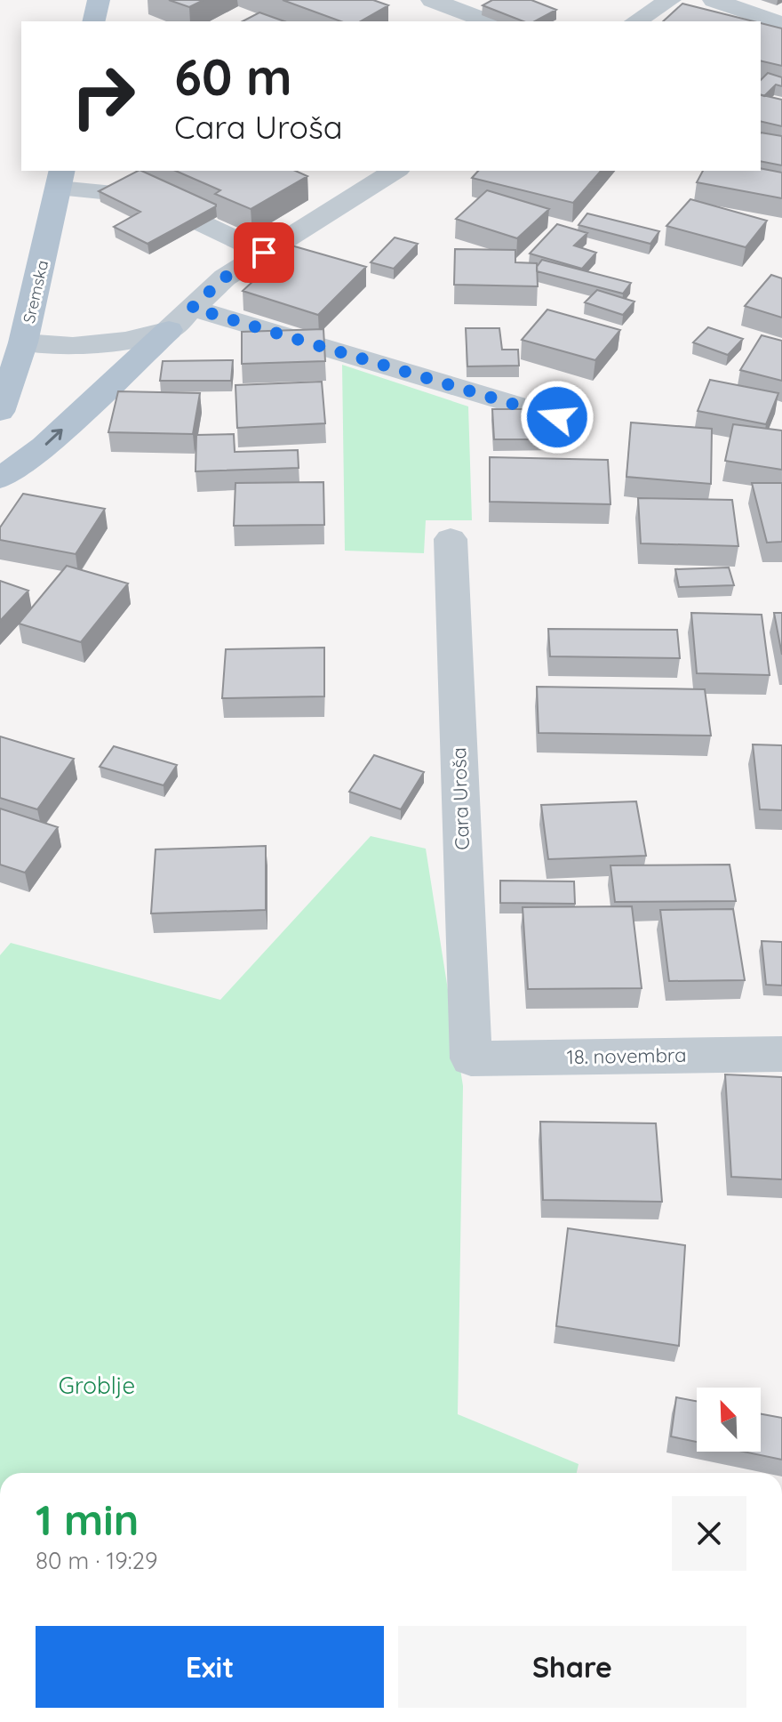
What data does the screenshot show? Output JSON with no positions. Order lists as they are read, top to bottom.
{
  "streets": {
    "main road": ["Sremska"],
    "street": ["Cara Uroša", "18. novembra"]
  },
  "crossings": [
    ["Cara Uroša", "18. novembra"]
  ],
  "parks": ["Groblje"],
  "north": "top left",
  "page": {
    "turn": ["60 m", "Cara Uroša"],
    "heading": ["1 min", "80 m · 19:29"],
    "buttons": ["Exit", "Share"]
  }
}
